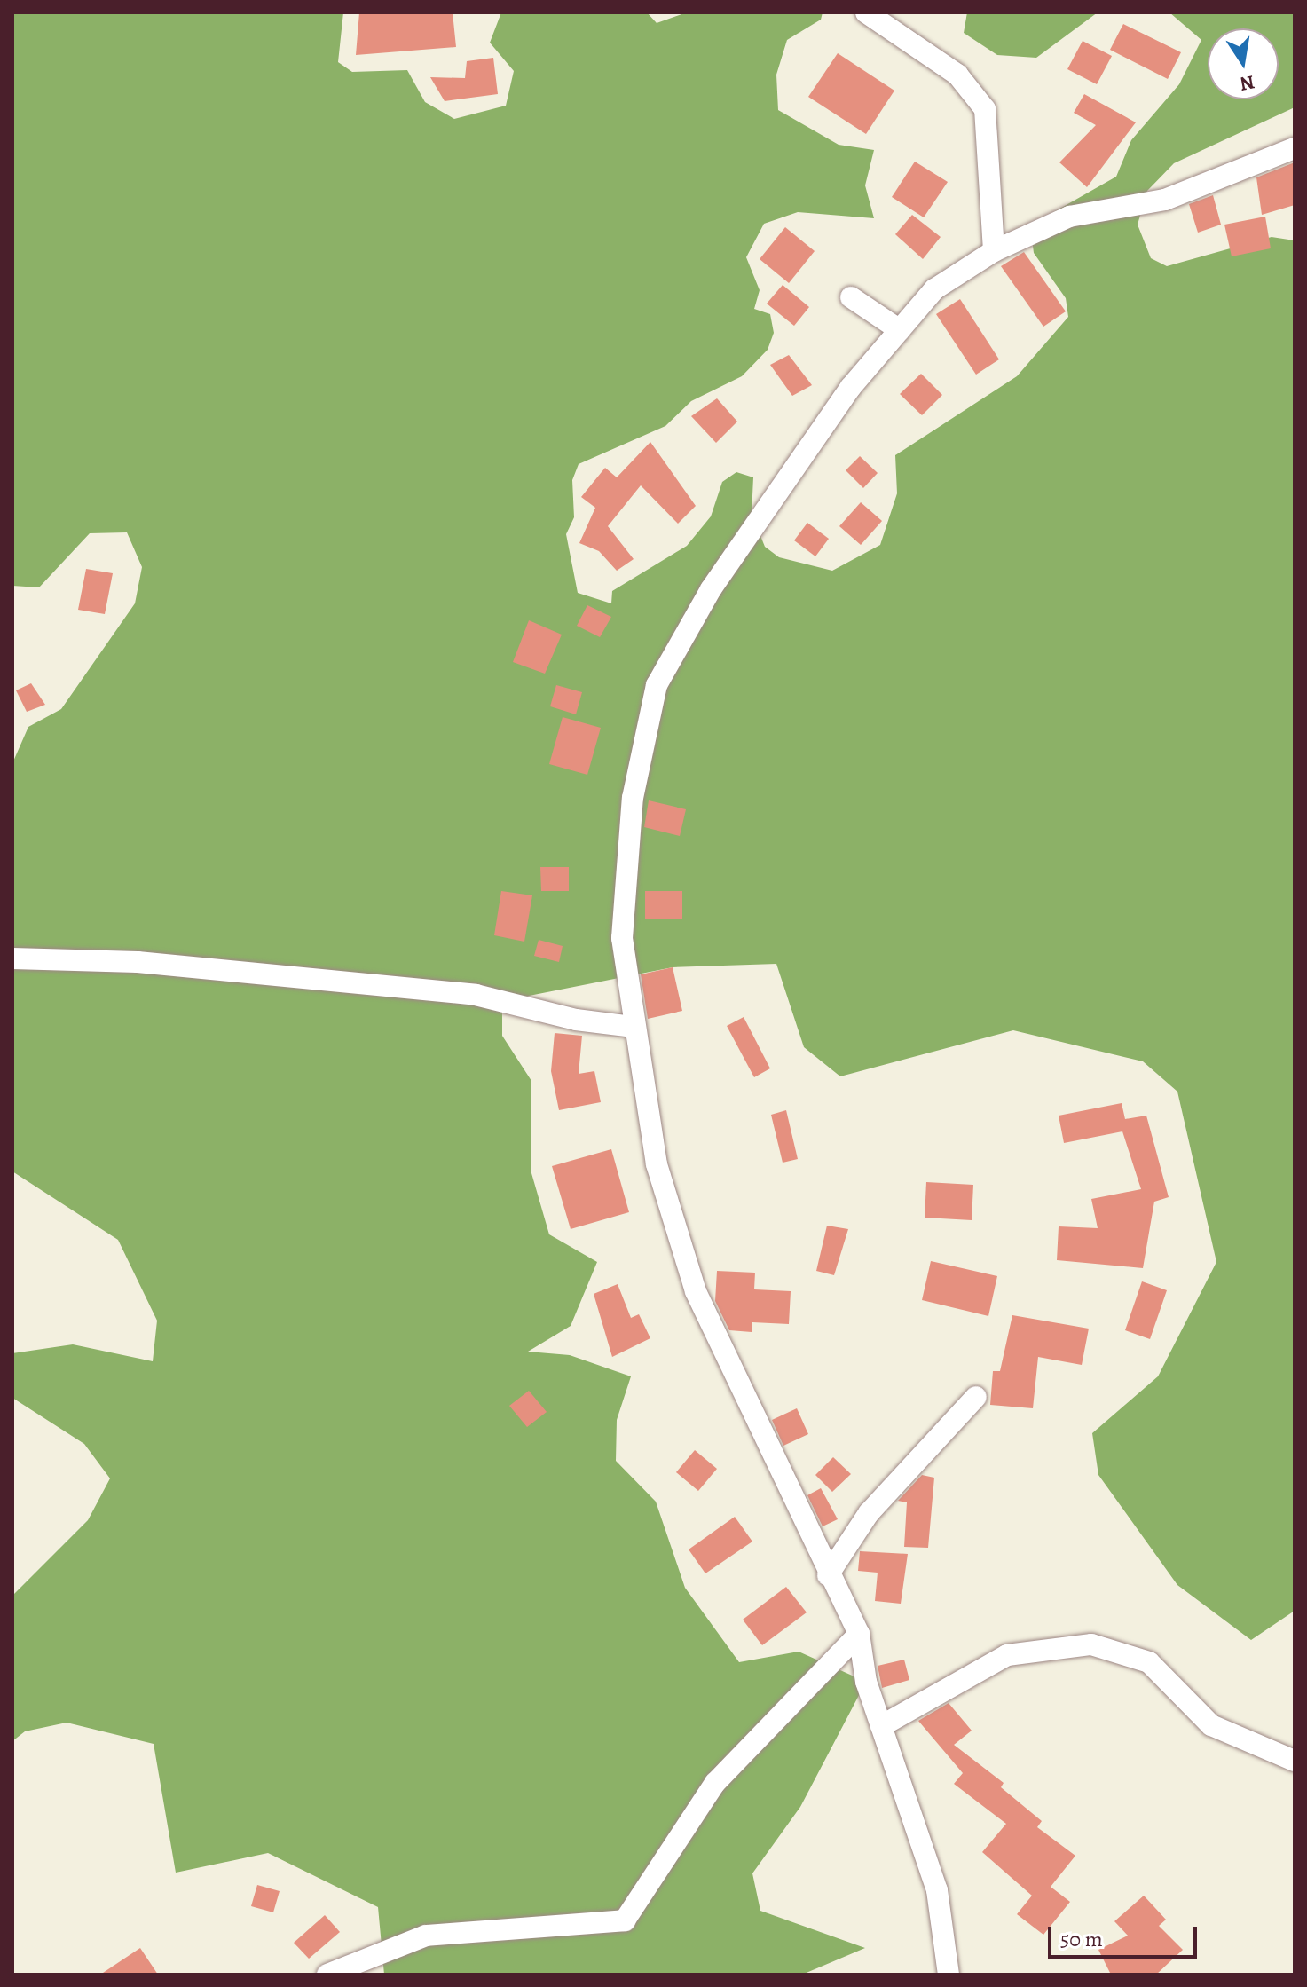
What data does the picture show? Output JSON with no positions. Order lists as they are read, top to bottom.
{
  "scale_bar": "50 m",
  "north": "bottom"
}
